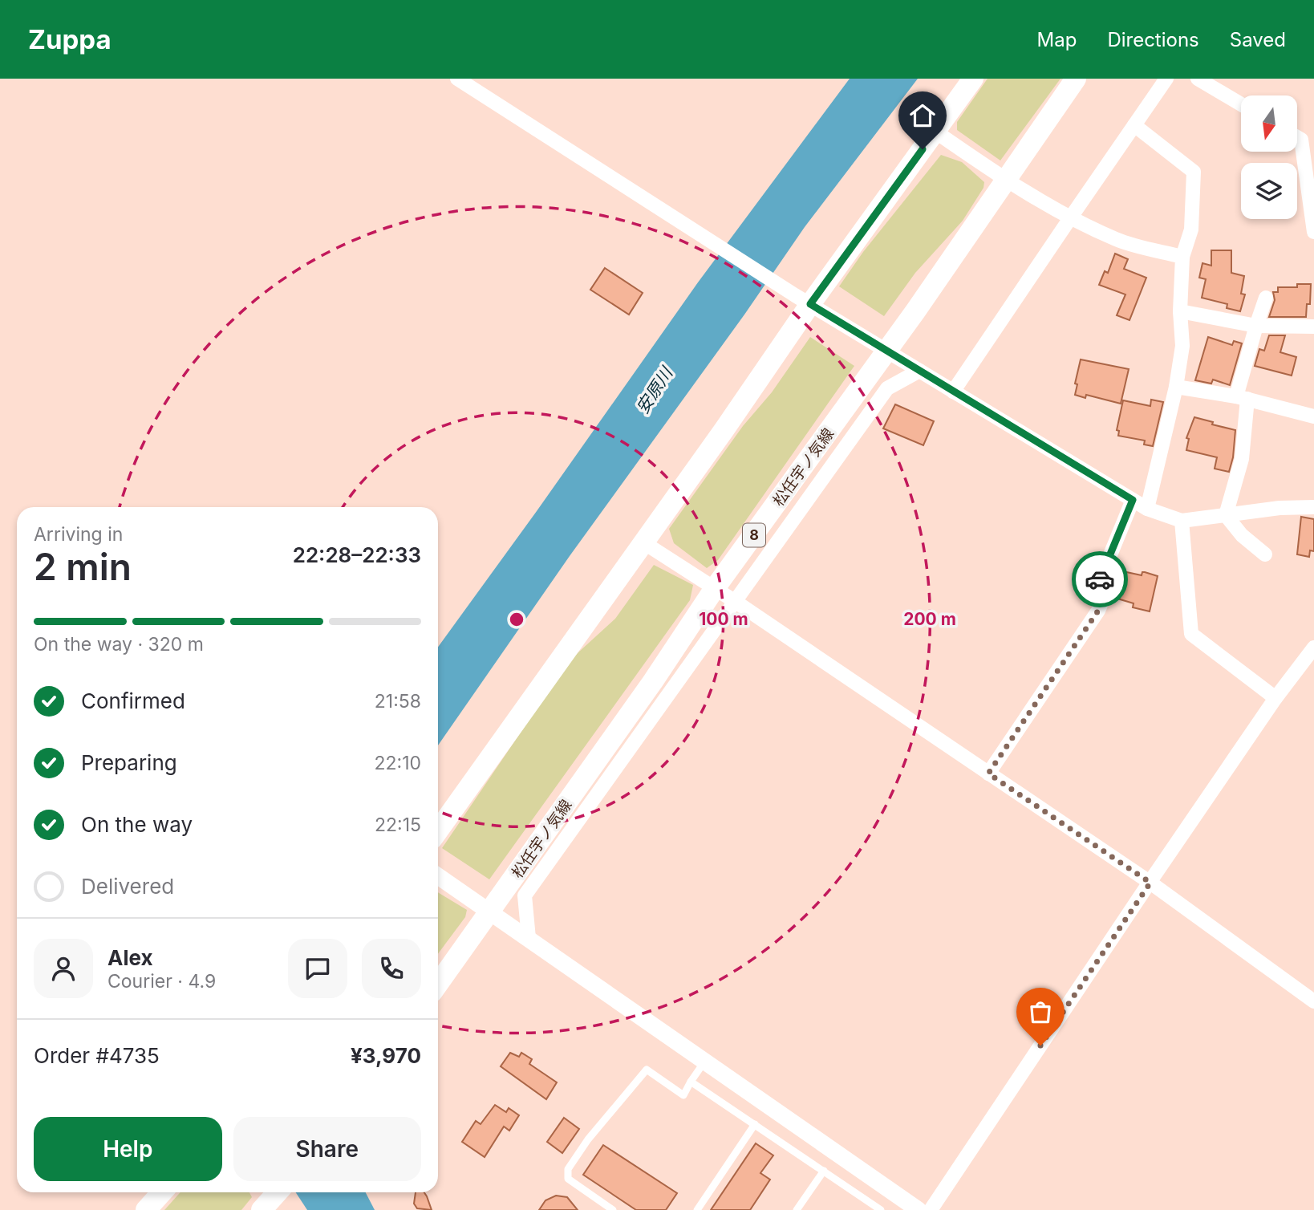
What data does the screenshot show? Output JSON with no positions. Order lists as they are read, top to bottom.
{
  "streets": {
    "main road": ["松任宇ノ気線", "8"]
  },
  "water": ["安原川"],
  "north": "bottom",
  "page": {
    "header": "Zuppa",
    "nav": ["Map", "Directions", "Saved"],
    "heading": ["2 min", "Arriving in", "22:28–22:33"],
    "panel": [
      "Alex",
      "Courier · 4.9",
      "Order #4735",
      "¥3,970"
    ],
    "bar": "On the way · 320 m",
    "list": [
      ["Confirmed", "21:58"],
      ["Preparing", "22:10"],
      ["On the way", "22:15"],
      "Delivered"
    ],
    "buttons": ["Help", "Share"]
  },
  "rings": ["100 m", "200 m"]
}
